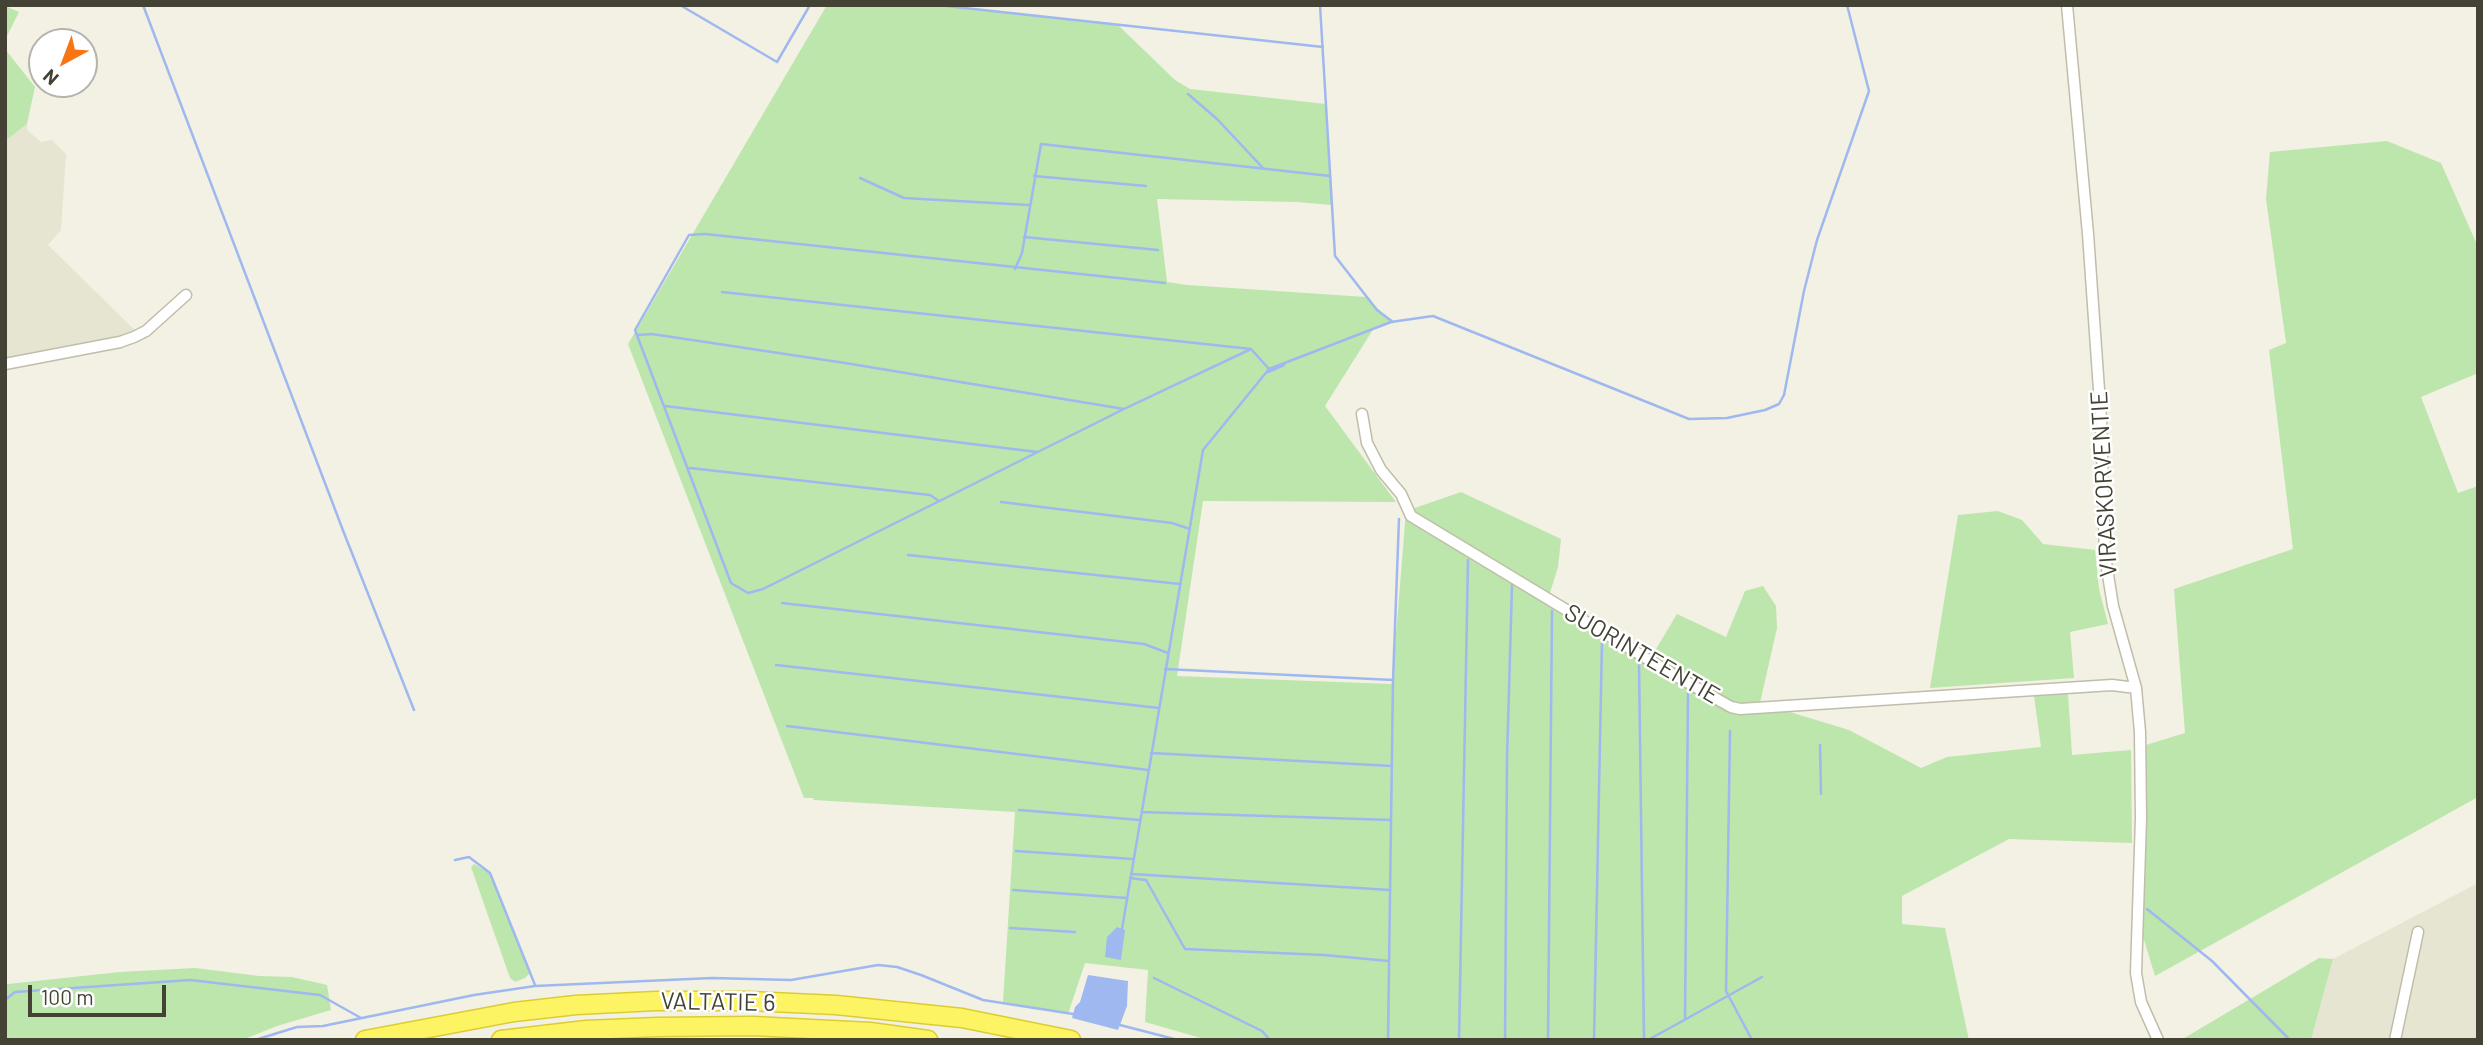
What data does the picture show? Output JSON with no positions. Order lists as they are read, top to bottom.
{
  "streets": {
    "highway": ["VALTATIE 6"],
    "street": ["VIRASKORVENTIE", "SUORINTEENTIE"]
  },
  "crossings": [
    ["VIRASKORVENTIE", "SUORINTEENTIE"]
  ],
  "scale_bar": "100 m",
  "north": "bottom left"
}
